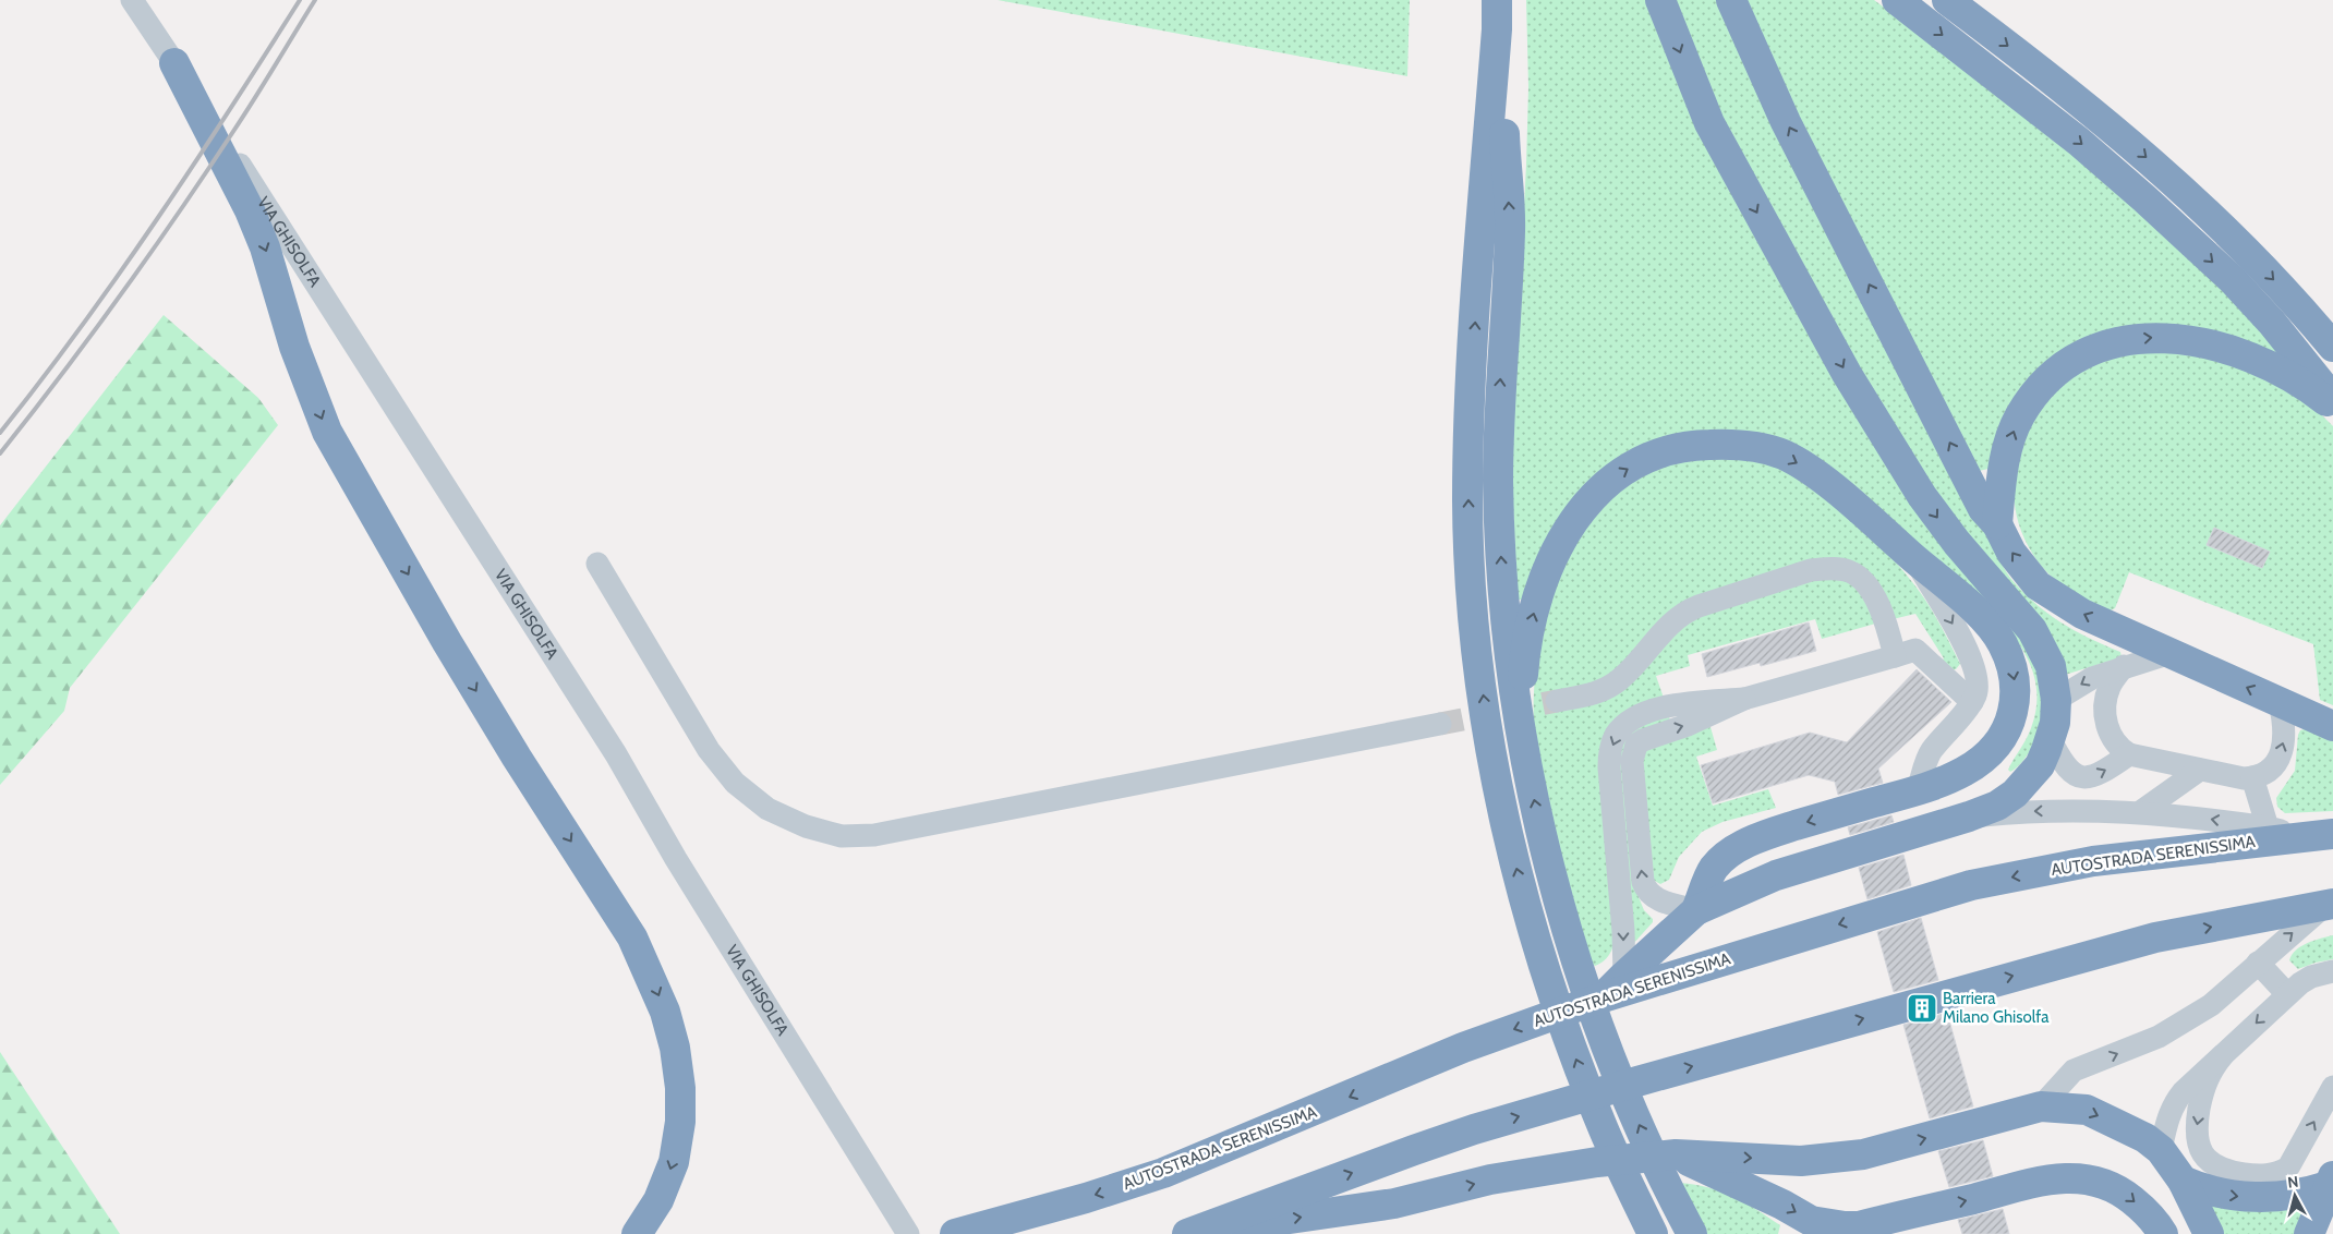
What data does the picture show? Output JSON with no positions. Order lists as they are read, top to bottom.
{
  "streets": {
    "highway": ["AUTOSTRADA SERENISSIMA"],
    "street": ["VIA GHISOLFA"]
  },
  "places": {
    "building": ["Barriera Milano Ghisolfa"]
  },
  "north": "top"
}
